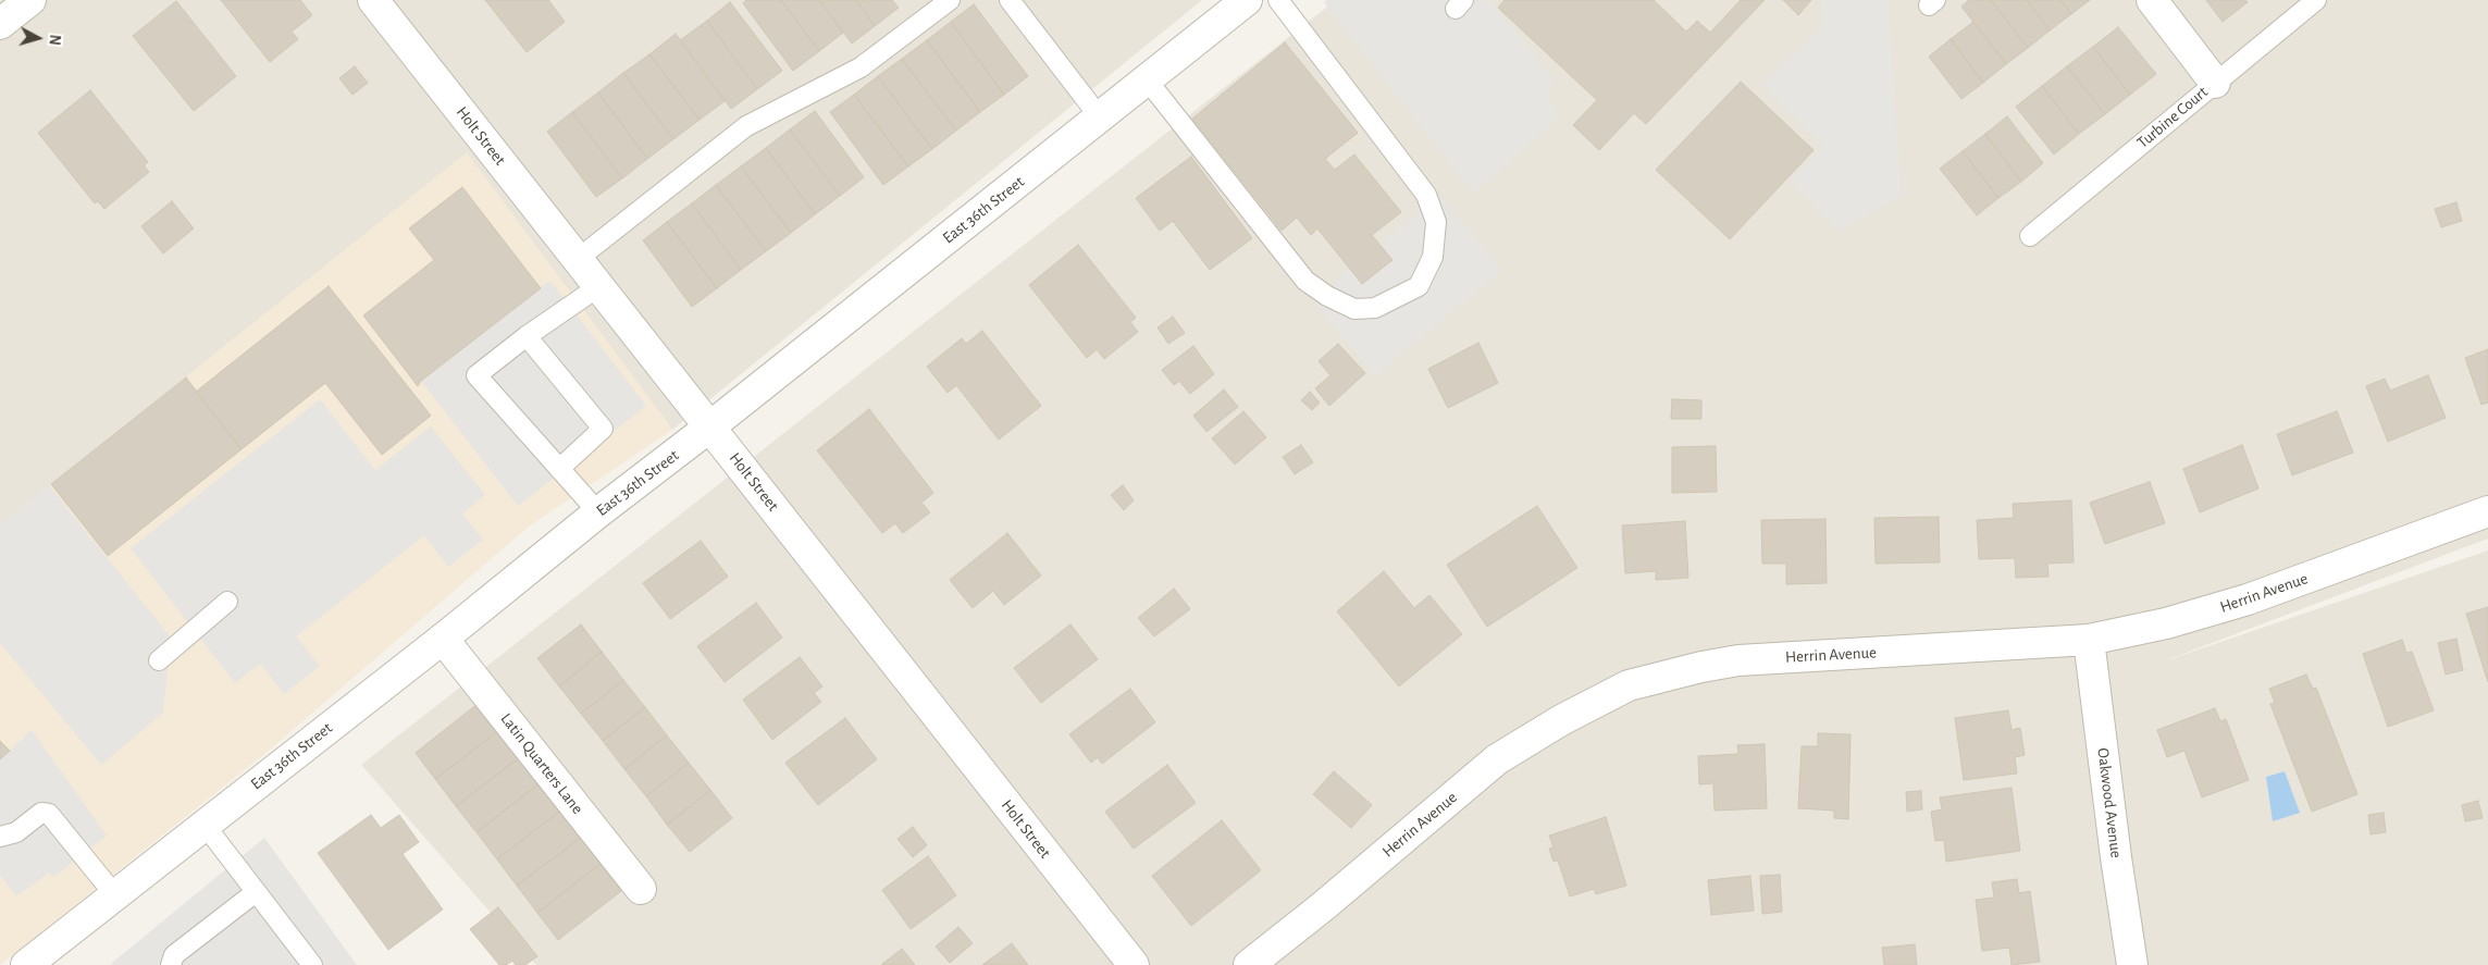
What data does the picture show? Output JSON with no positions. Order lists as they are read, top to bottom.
{
  "streets": {
    "street": [
      "Holt Street",
      "East 36th Street",
      "Herrin Avenue",
      "Latin Quarters Lane",
      "Oakwood Avenue"
    ],
    "lane": ["Turbine Court"]
  },
  "crossings": [
    ["Holt Street", "East 36th Street"],
    ["East 36th Street", "Latin Quarters Lane"],
    ["Herrin Avenue", "Oakwood Avenue"]
  ],
  "north": "right"
}
